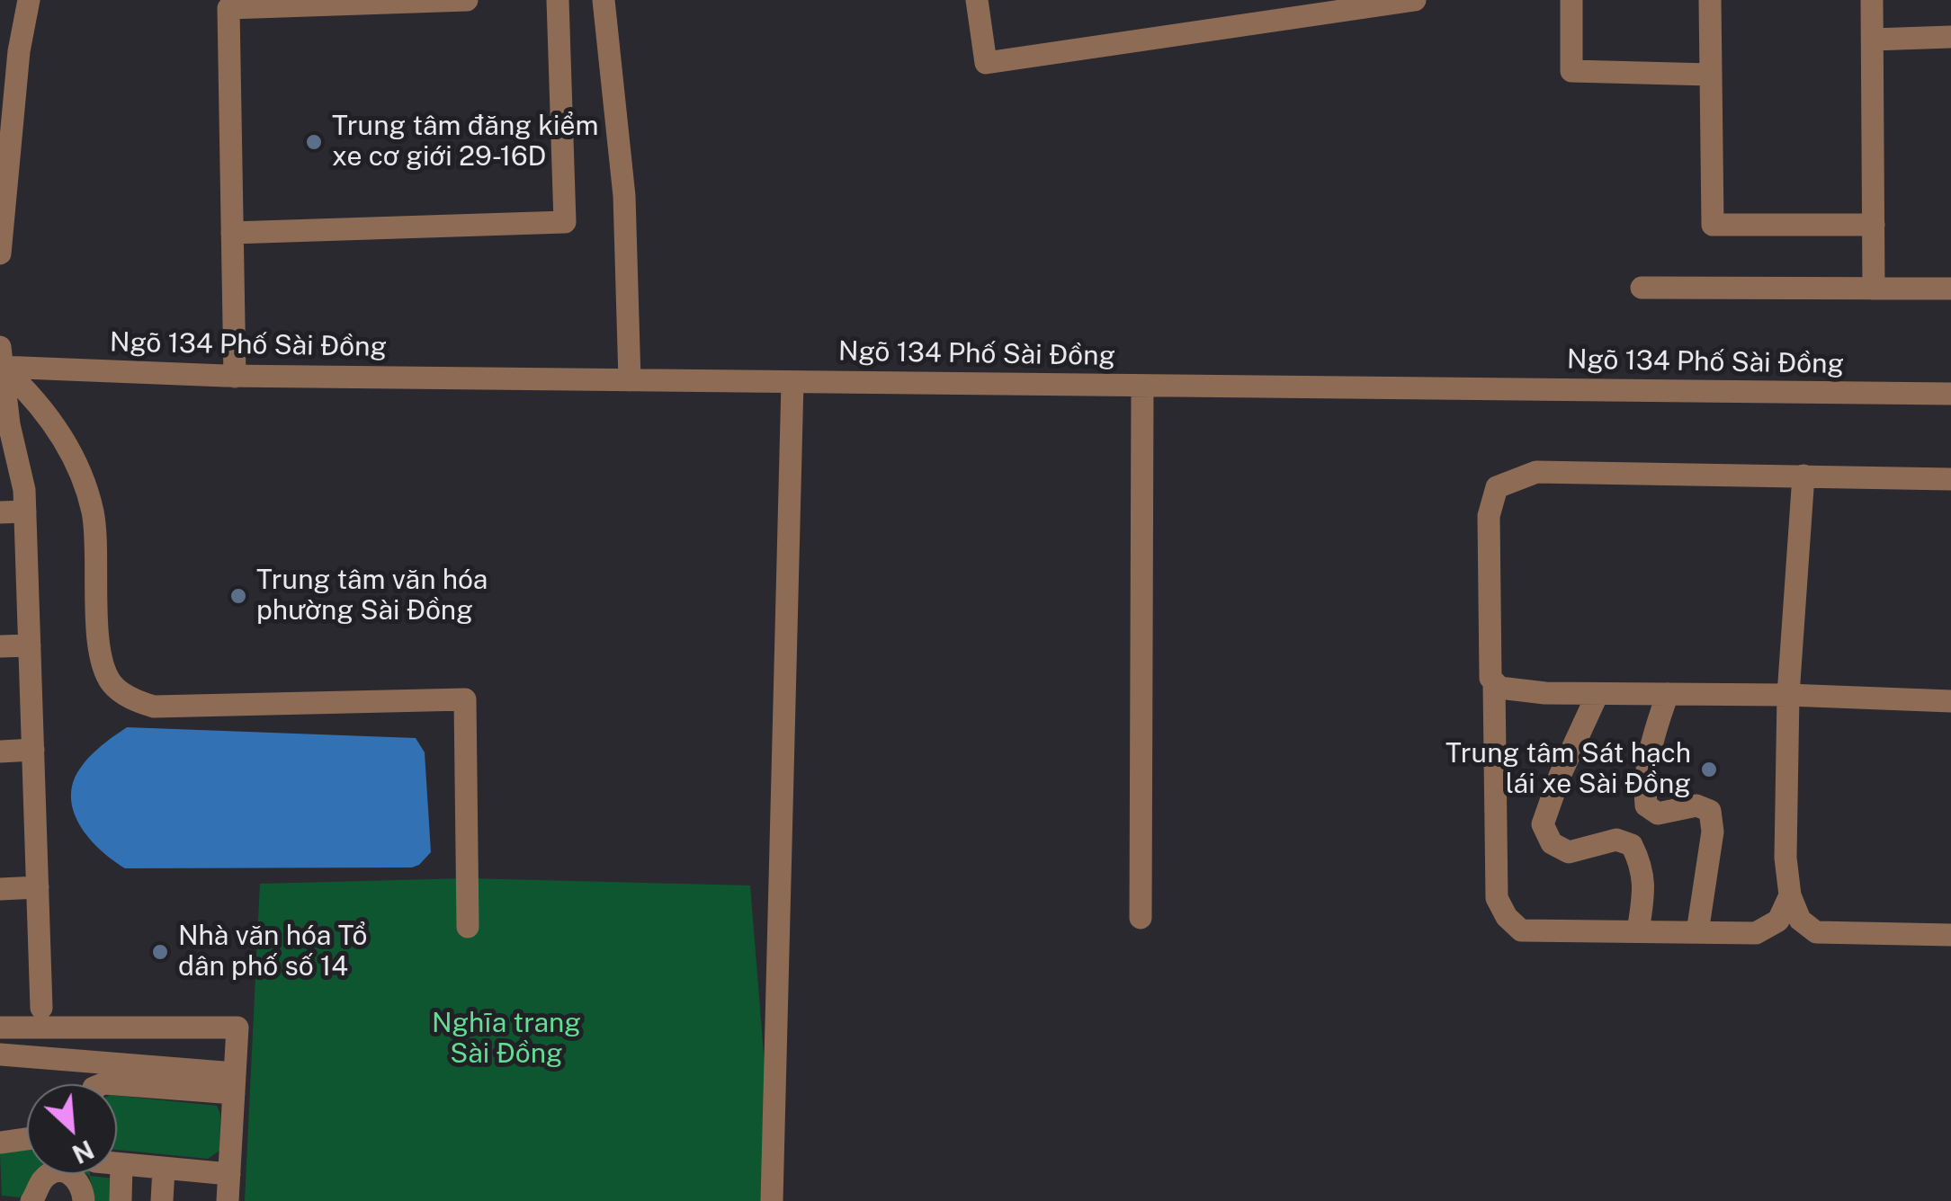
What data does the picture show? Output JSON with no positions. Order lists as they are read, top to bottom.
{
  "streets": {
    "street": ["Ngõ 134 Phố Sài Đồng"]
  },
  "parks": ["Nghĩa trang Sài Đồng"],
  "places": [
    "Trung tâm đăng kiểm xe cơ giới 29-16D",
    "Trung tâm văn hóa phường Sài Đồng",
    "Trung tâm Sát hạch lái xe Sài Đồng",
    "Nhà văn hóa Tổ dân phố số 14"
  ],
  "north": "bottom right"
}
